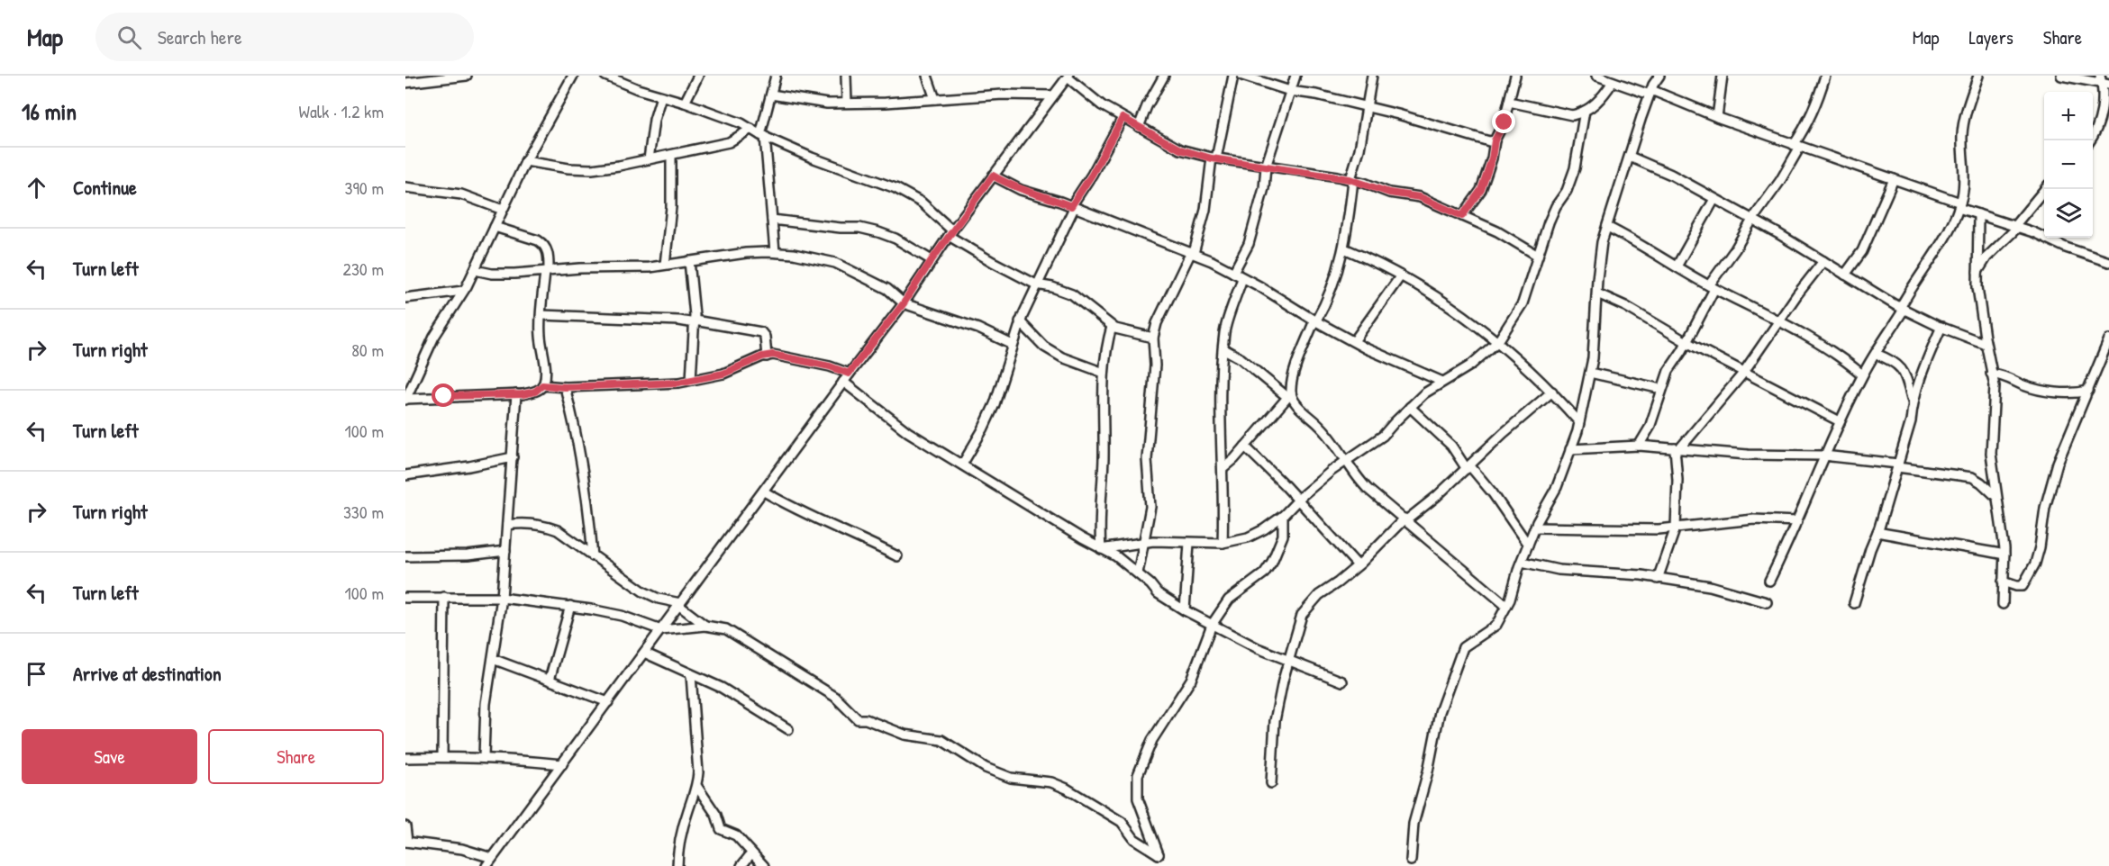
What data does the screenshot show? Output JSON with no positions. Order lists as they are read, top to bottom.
{
  "page": {
    "header": "Map",
    "search": "Search here",
    "nav": ["Map", "Layers", "Share"],
    "heading": ["16 min", "Walk · 1.2 km"],
    "map_buttons": ["+", "−"],
    "list": [
      ["Continue", "390 m"],
      ["Turn left", "230 m"],
      ["Turn right", "80 m"],
      ["Turn left", "100 m"],
      ["Turn right", "330 m"],
      ["Turn left", "100 m"],
      "Arrive at destination"
    ],
    "buttons": ["Save", "Share"]
  }
}
